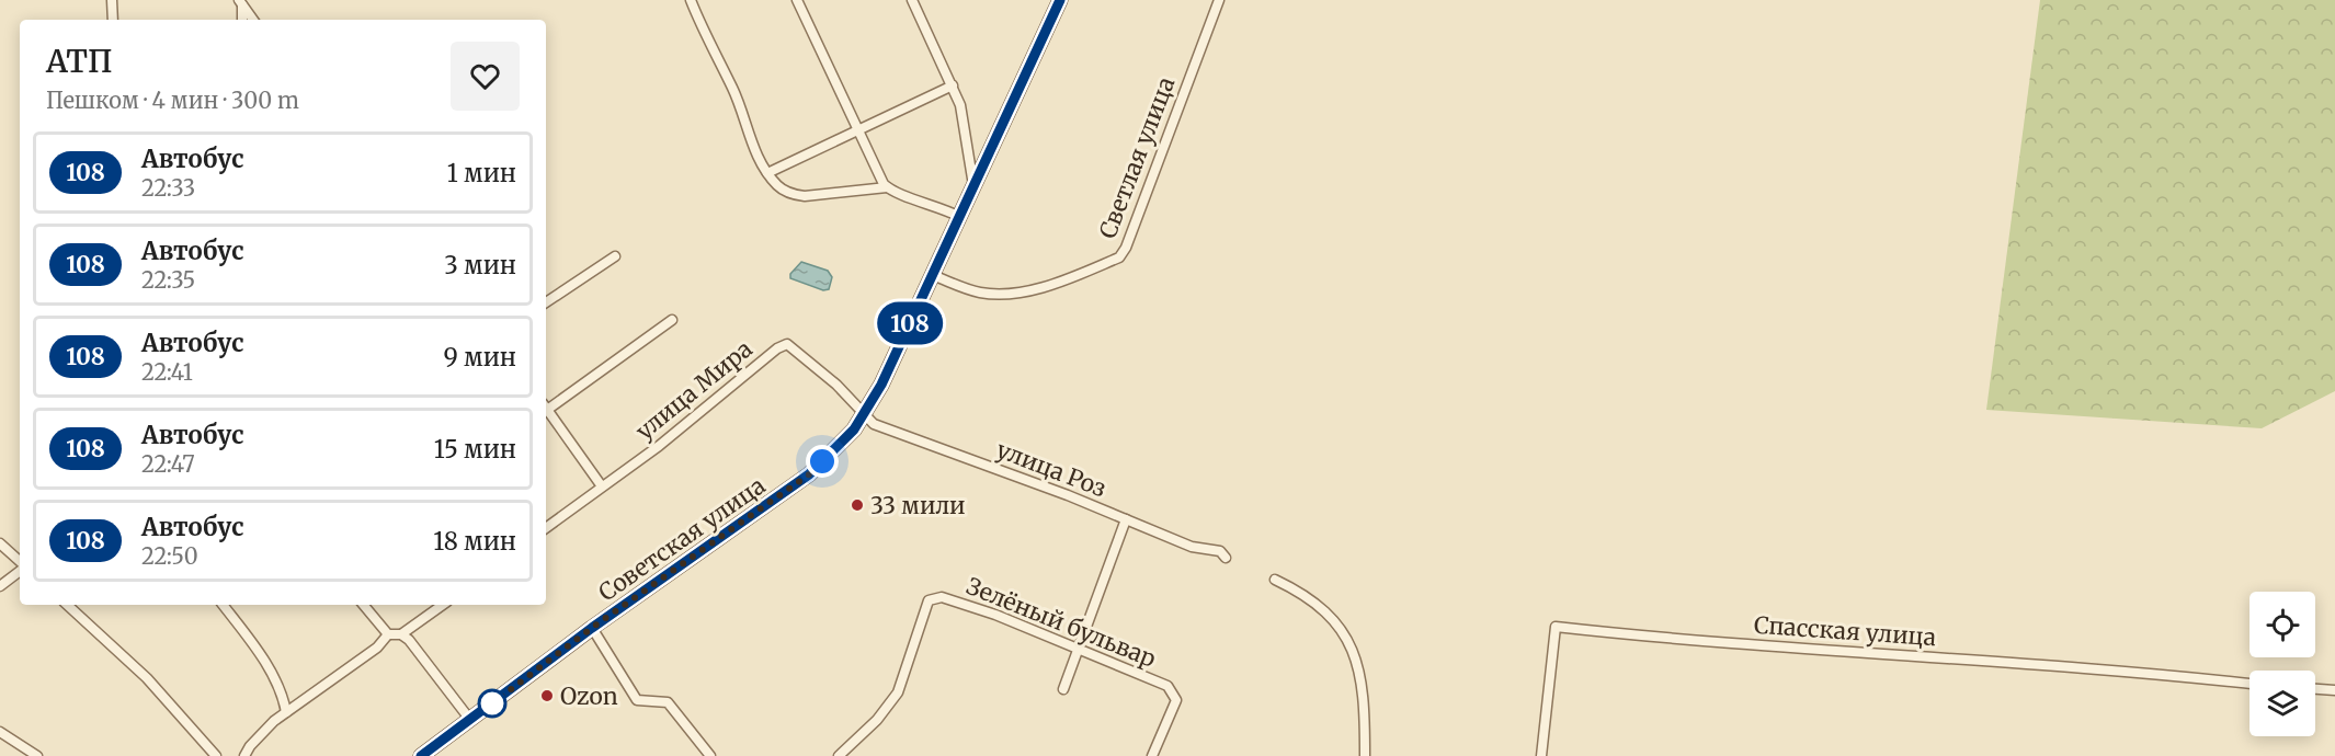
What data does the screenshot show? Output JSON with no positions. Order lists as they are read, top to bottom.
{
  "streets": {
    "street": [
      "Светлая улица",
      "улица Мира",
      "улица Роз",
      "Советская улица",
      "Зелёный бульвар",
      "Спасская улица"
    ]
  },
  "crossings": [
    ["Светлая улица", "Советская улица"],
    ["улица Мира", "улица Роз"],
    ["улица Мира", "Советская улица"],
    ["улица Роз", "Советская улица"]
  ],
  "places": ["33 мили", "Ozon"],
  "lines": ["bus line 108"],
  "page": {
    "on_map": "108",
    "heading": ["АТП", "Пешком · 4 мин · 300 m"],
    "list": [
      {
        "mark": "108",
        "name": "Автобус",
        "note": "22:33",
        "value": "1 мин"
      },
      {
        "mark": "108",
        "name": "Автобус",
        "note": "22:35",
        "value": "3 мин"
      },
      {
        "mark": "108",
        "name": "Автобус",
        "note": "22:41",
        "value": "9 мин"
      },
      {
        "mark": "108",
        "name": "Автобус",
        "note": "22:47",
        "value": "15 мин"
      },
      {
        "mark": "108",
        "name": "Автобус",
        "note": "22:50",
        "value": "18 мин"
      }
    ]
  }
}
